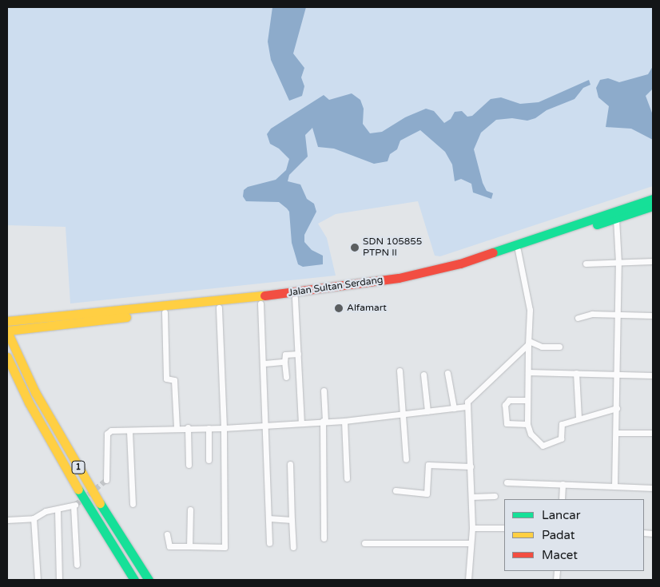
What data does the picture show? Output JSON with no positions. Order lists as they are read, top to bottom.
{
  "streets": {
    "highway": ["Jalan Sultan Serdang", "1"]
  },
  "crossings": [
    ["Jalan Sultan Serdang", "1"]
  ],
  "places": ["SDN 105855 PTPN II", "Alfamart"],
  "legend": ["Lancar", "Padat", "Macet"]
}
